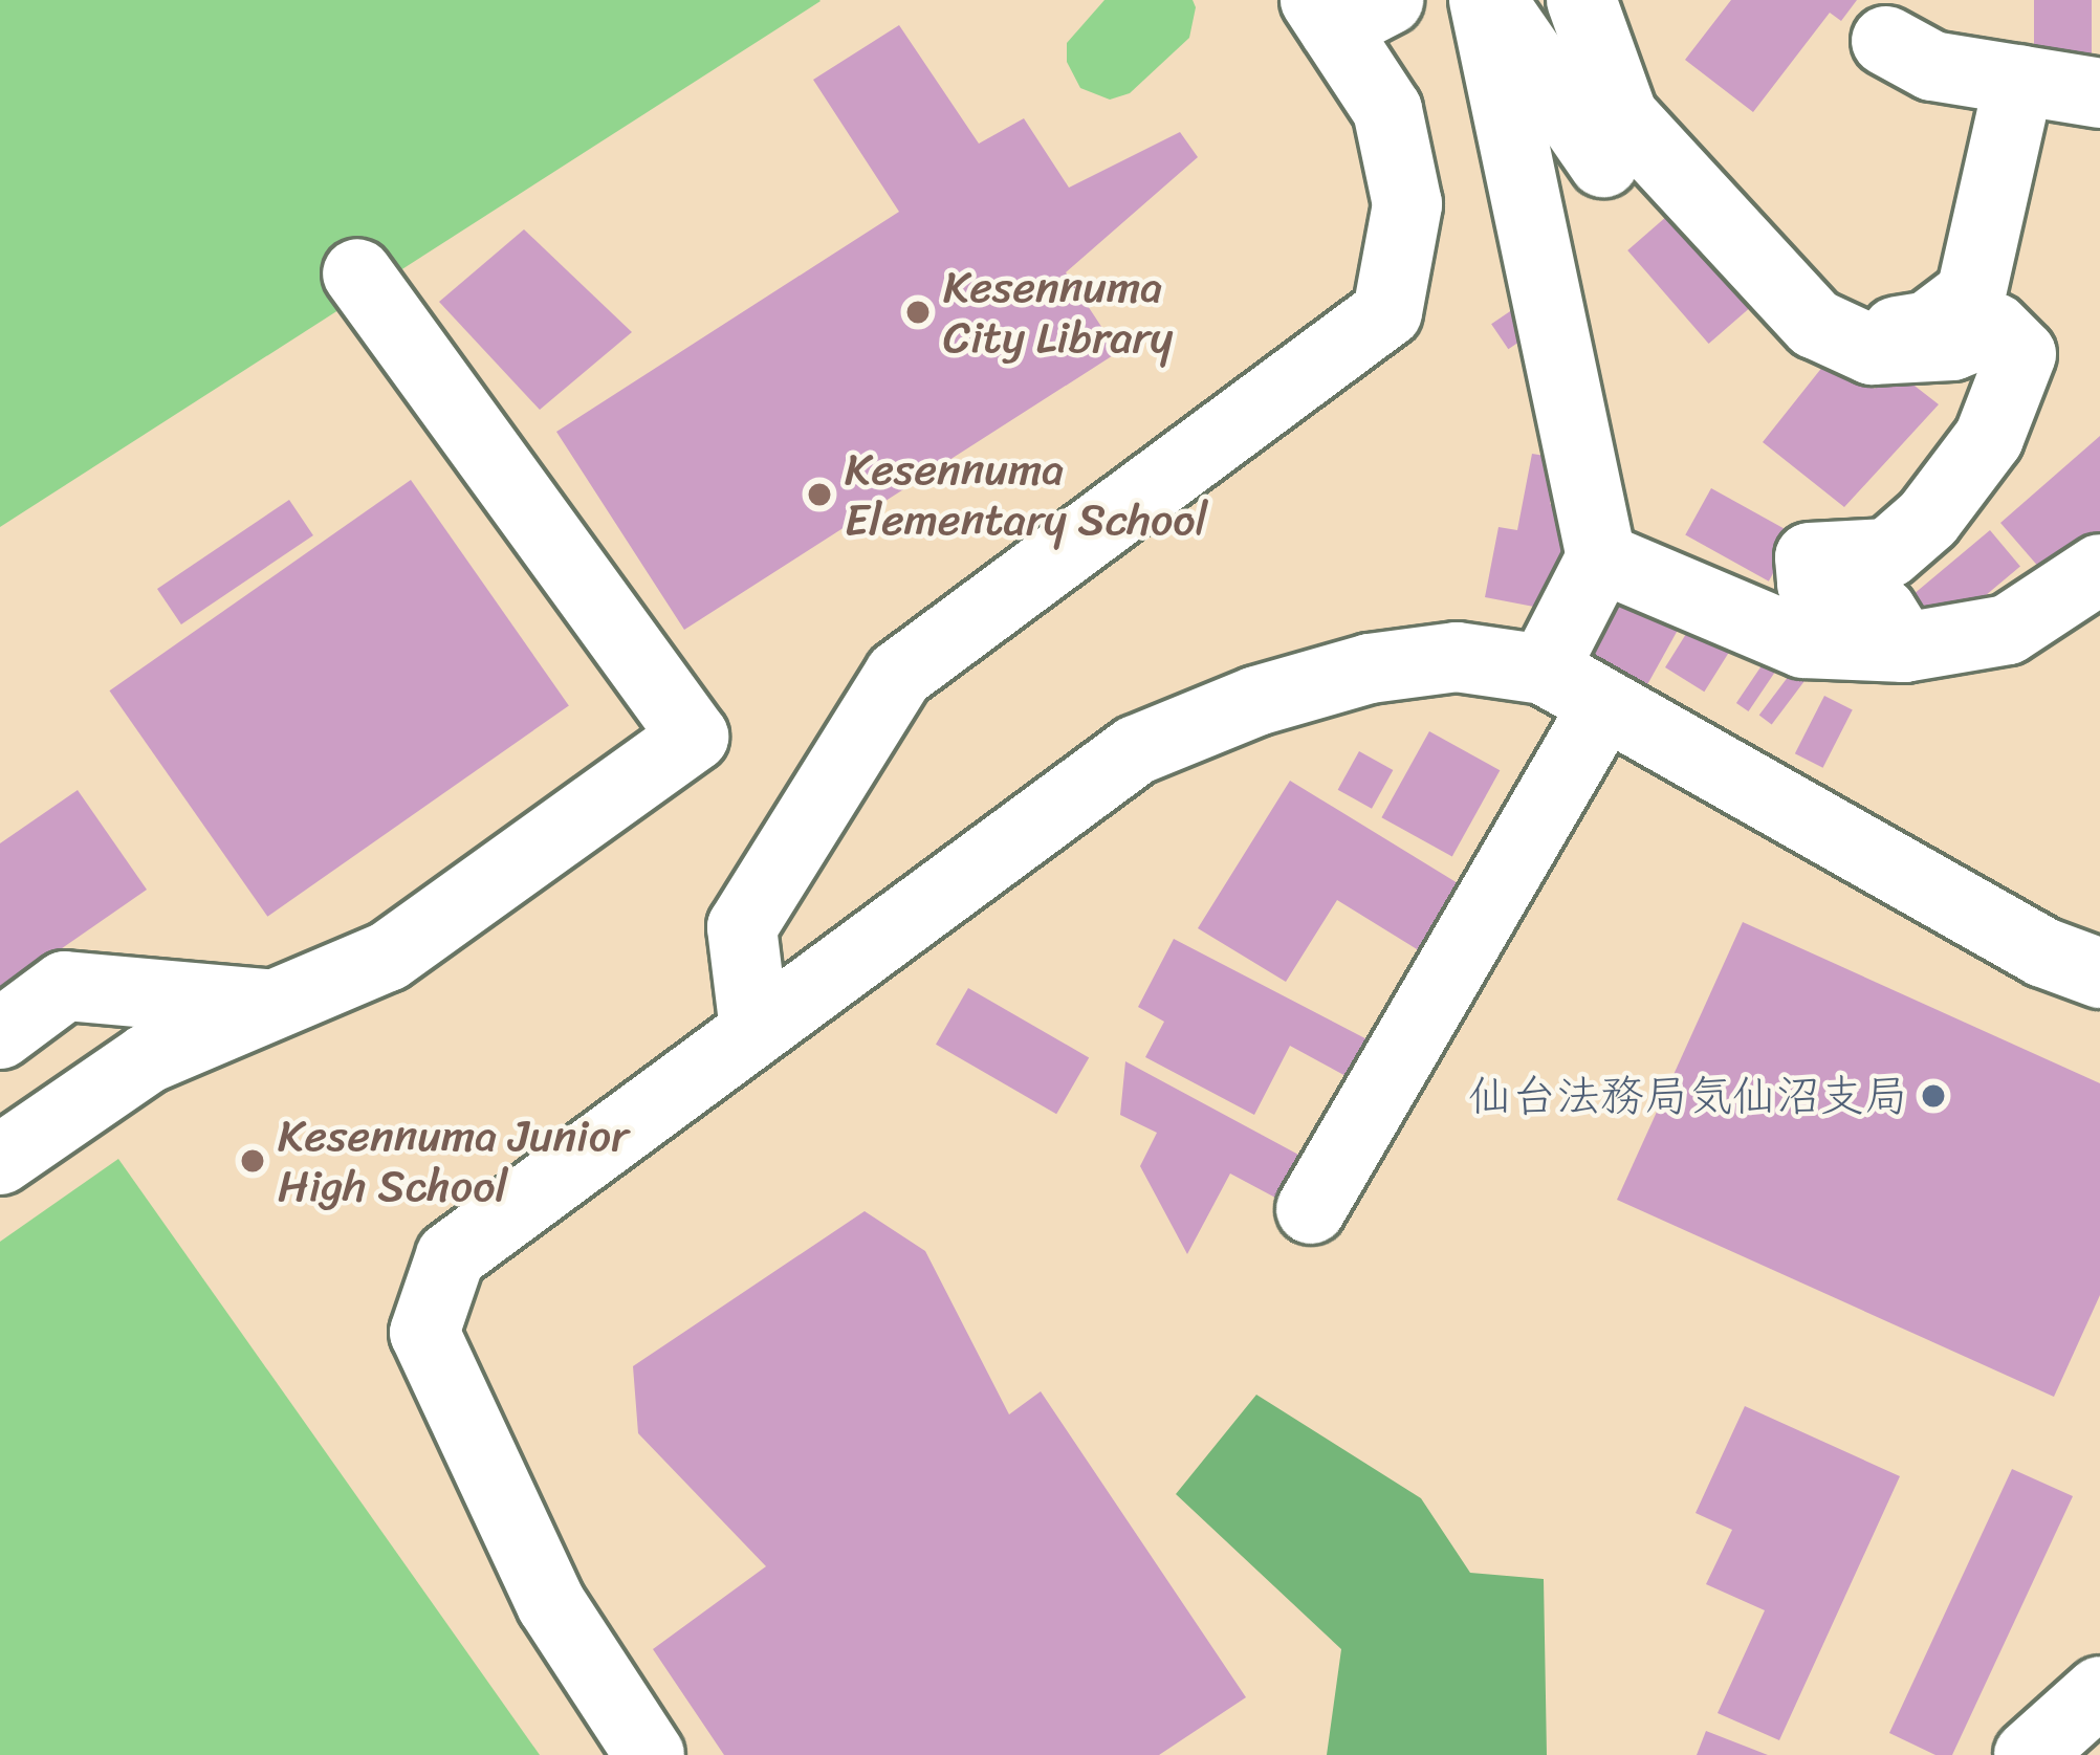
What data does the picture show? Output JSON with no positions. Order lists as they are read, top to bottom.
{
  "places": [
    "Kesennuma City Library",
    "Kesennuma Elementary School",
    "仙台法務局気仙沼支局",
    "Kesennuma Junior High School"
  ]
}
